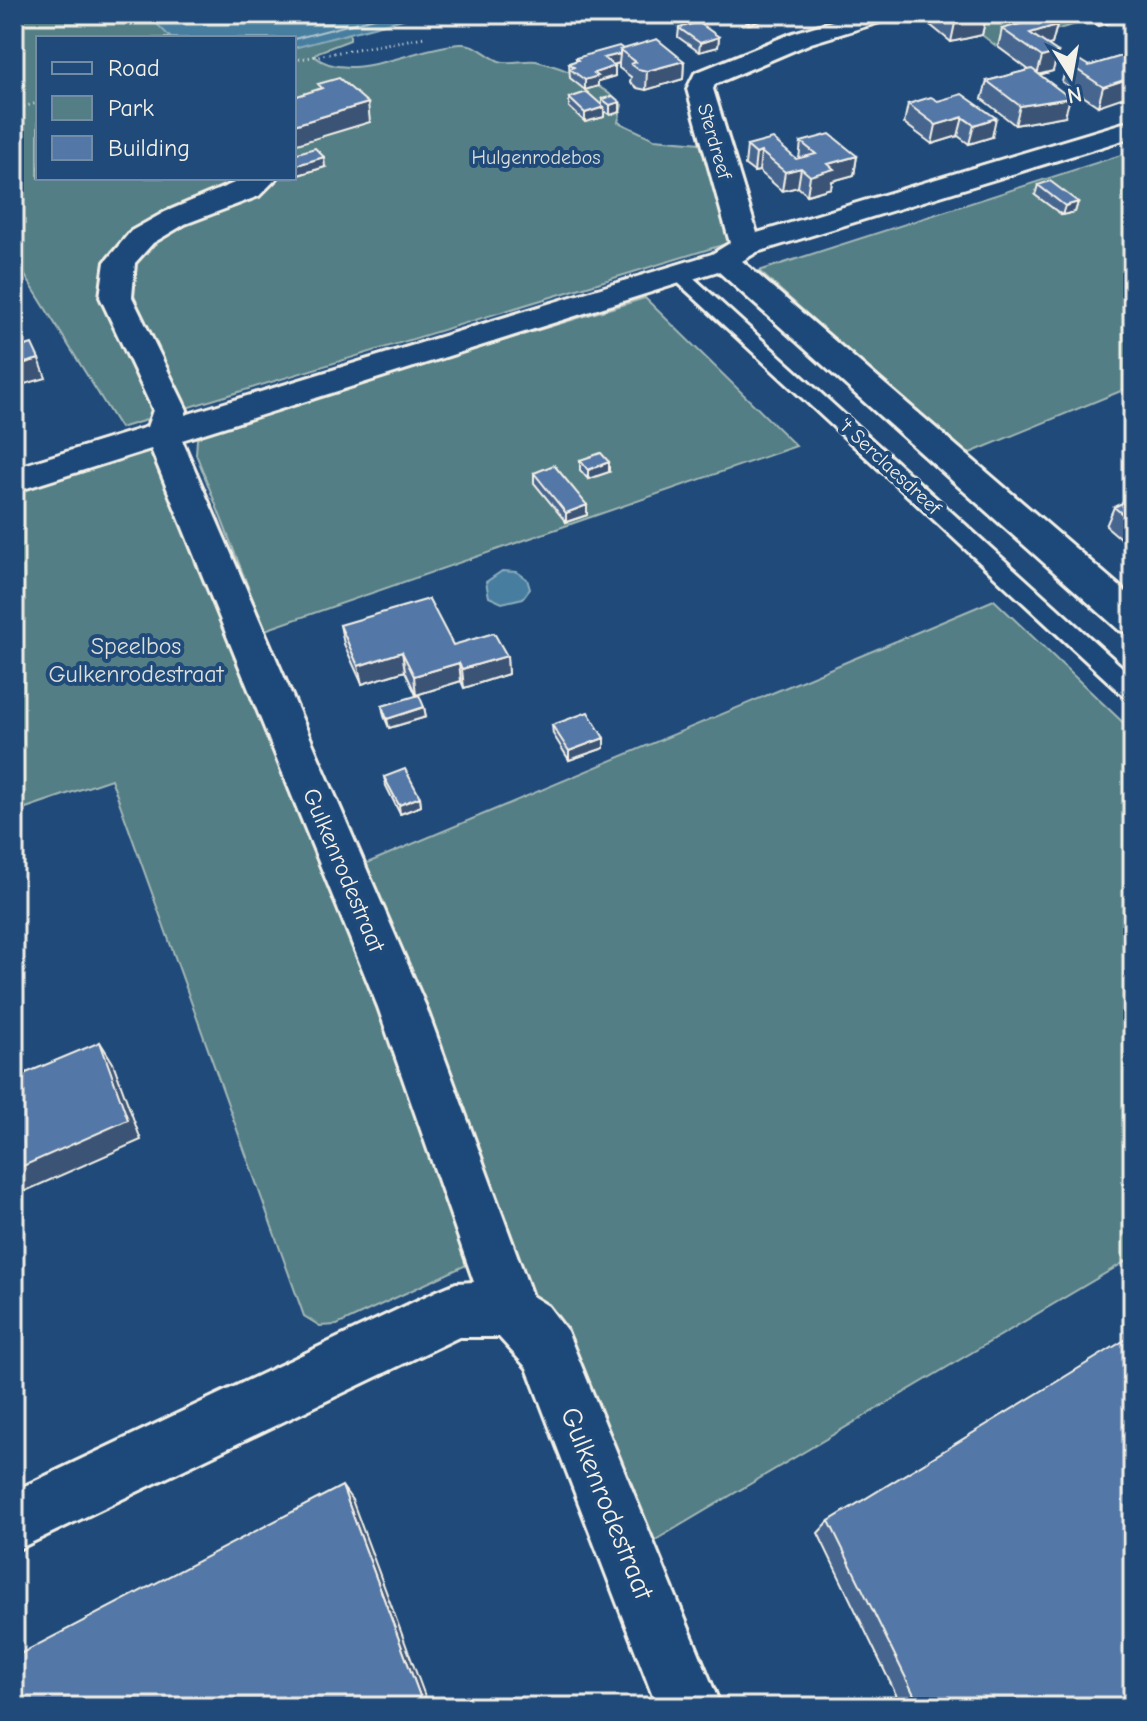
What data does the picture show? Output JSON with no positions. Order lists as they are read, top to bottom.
{
  "streets": {
    "street": ["Sterdreef", "'t Serclaesdreef", "Gulkenrodestraat"]
  },
  "crossings": [
    ["Sterdreef", "'t Serclaesdreef"]
  ],
  "parks": ["Hulgenrodebos", "Speelbos Gulkenrodestraat"],
  "legend": ["Road", "Park", "Building"],
  "north": "bottom"
}
